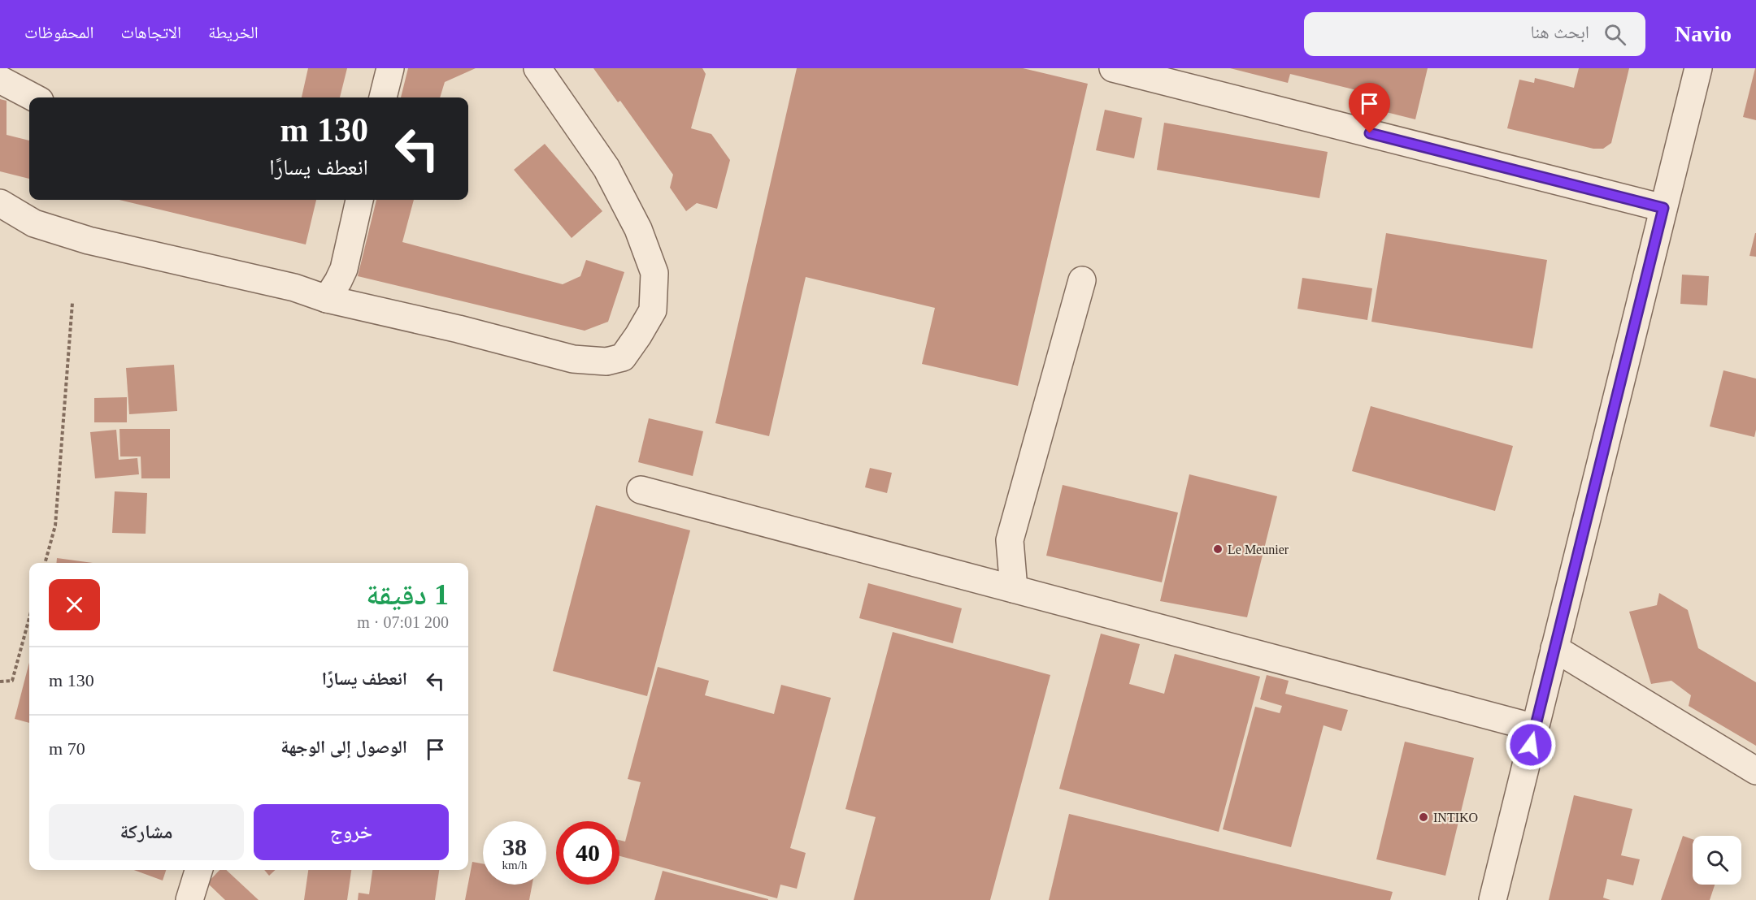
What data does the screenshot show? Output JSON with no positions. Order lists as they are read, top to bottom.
{
  "places": ["Le Meunier", "INTIKO"],
  "page": {
    "header": "Navio",
    "search": "ابحث هنا",
    "nav": ["الخريطة", "الاتجاهات", "المحفوظات"],
    "turn": ["130 m", "انعطف يسارًا"],
    "heading": ["1 دقيقة", "200 m · 07:01"],
    "list": [
      {
        "name": "انعطف يسارًا",
        "value": "130 m"
      },
      {
        "name": "الوصول إلى الوجهة",
        "value": "70 m"
      }
    ],
    "buttons": ["خروج", "مشاركة"],
    "speed": "38 km/h",
    "limit": "40"
  }
}
